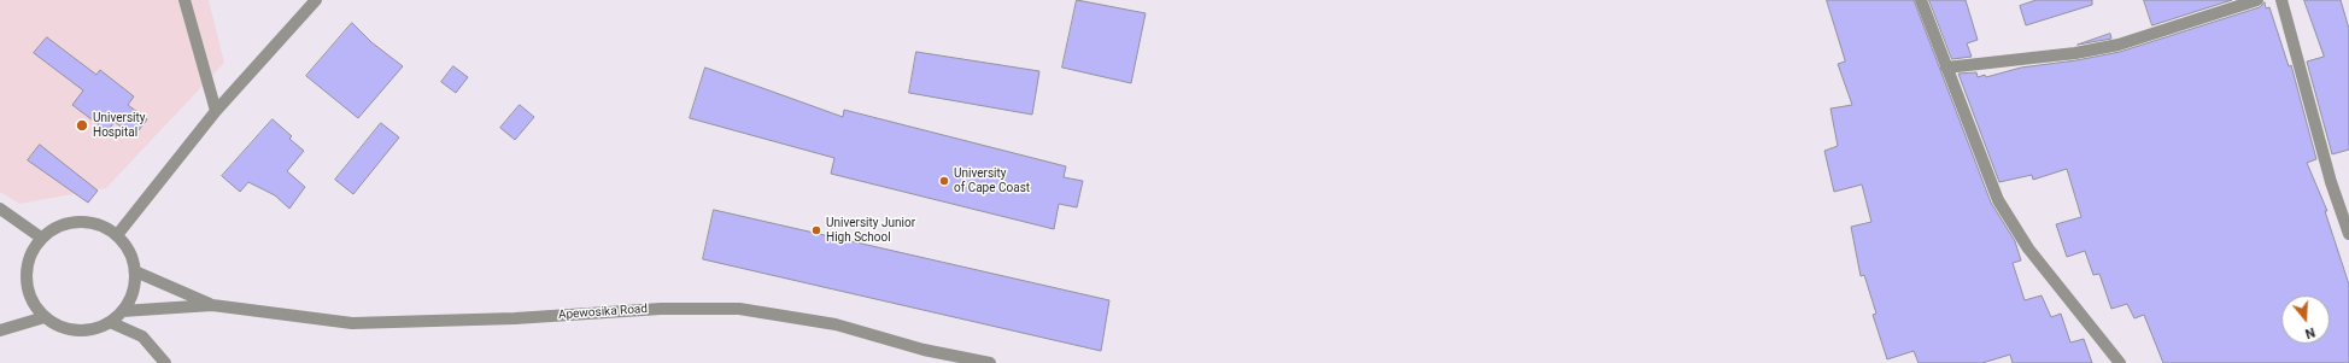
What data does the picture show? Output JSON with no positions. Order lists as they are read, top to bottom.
{
  "streets": {
    "street": ["Apewosika Road"]
  },
  "places": ["University Hospital", "University of Cape Coast", "University Junior High School"],
  "north": "bottom"
}
